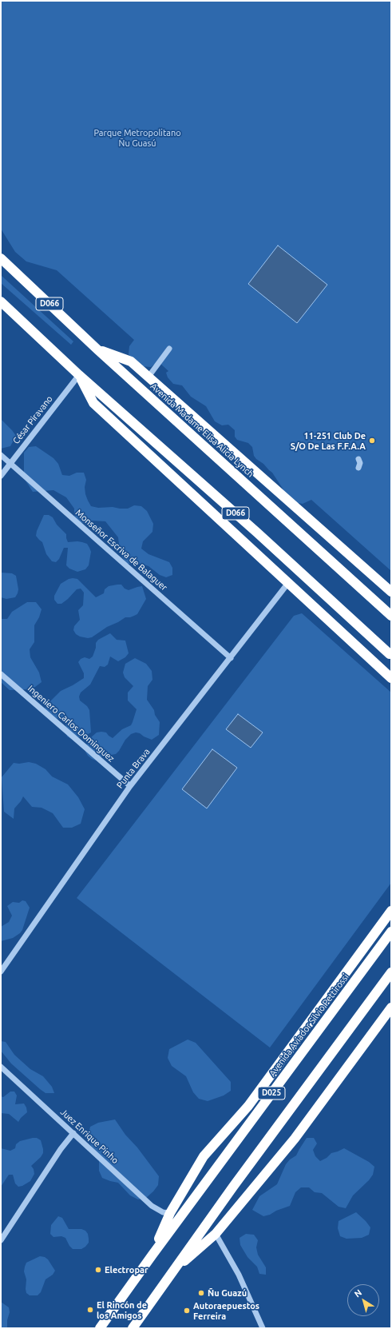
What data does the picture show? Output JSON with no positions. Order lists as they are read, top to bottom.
{
  "streets": {
    "highway": [
      "D066",
      "Avenida Madame Elisa Alicia Lynch",
      "Avenida Aviador Silvio Pettirossi",
      "D025"
    ],
    "street": [
      "César Piravano",
      "Monseñor Escriva de Balaguer",
      "Ingeniero Carlos Dominguez",
      "Punta Brava",
      "Juez Enrique Pinho"
    ]
  },
  "crossings": [
    ["D066", "César Piravano"],
    ["César Piravano", "Monseñor Escriva de Balaguer"],
    ["Monseñor Escriva de Balaguer", "Punta Brava"],
    ["Ingeniero Carlos Dominguez", "Punta Brava"]
  ],
  "parks": ["Parque Metropolitano Ñu Guasú"],
  "places": [
    "11-251 Club De S/O De Las F.F.A.A",
    "Electropar",
    "Ñu Guazú",
    "El Rincón de los Amigos",
    "Autoraepuestos Ferreira"
  ],
  "north": "top left"
}
